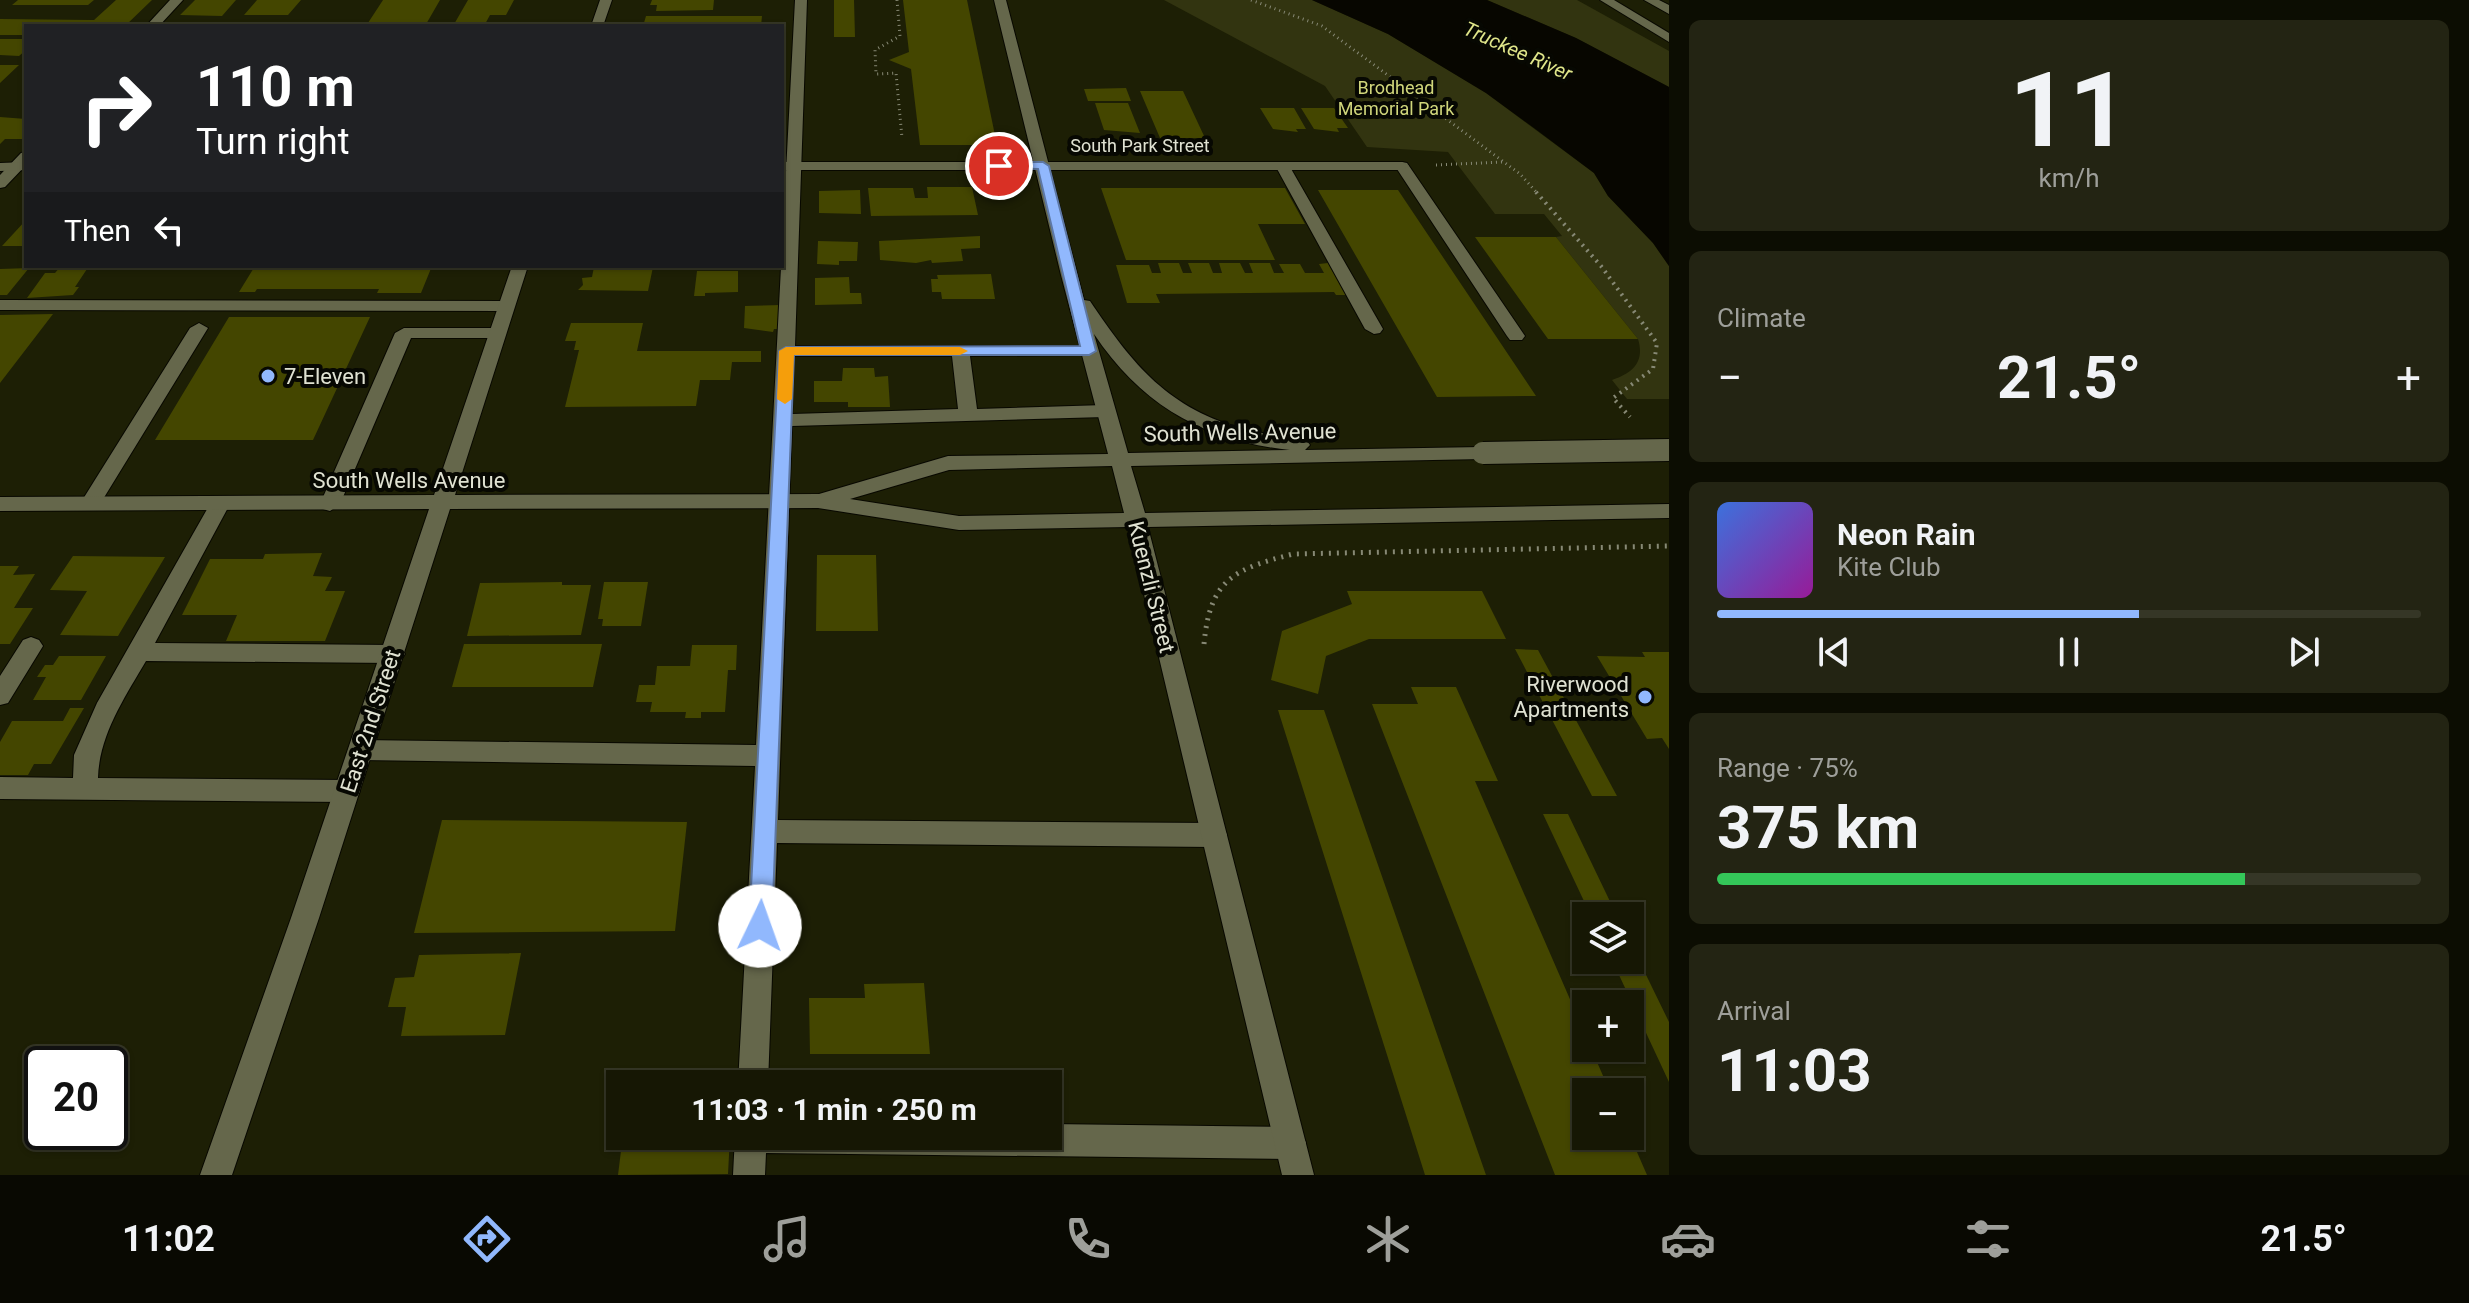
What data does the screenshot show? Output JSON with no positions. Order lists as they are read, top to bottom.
{
  "streets": {
    "main road": [
      "South Park Street",
      "South Wells Avenue",
      "Kuenzli Street",
      "East 2nd Street"
    ]
  },
  "crossings": [
    ["South Park Street", "Kuenzli Street"],
    ["South Wells Avenue", "Kuenzli Street"],
    ["South Wells Avenue", "East 2nd Street"]
  ],
  "water": ["Truckee River"],
  "parks": ["Brodhead Memorial Park"],
  "places": ["7-Eleven", "Riverwood Apartments"],
  "page": {
    "tile": [
      ["11", "km/h"],
      "Climate",
      ["Range · 75%", "375 km"],
      ["Arrival", "11:03"]
    ],
    "turn": ["110 m", "Turn right"],
    "then": "Then",
    "heat": ["−", "21.5°", "+"],
    "song": ["Neon Rain", "Kite Club"],
    "map_buttons": ["+", "−"],
    "limit": "20",
    "trip": "11:03 · 1 min · 250 m",
    "tabs": ["11:02", "21.5°"]
  }
}
